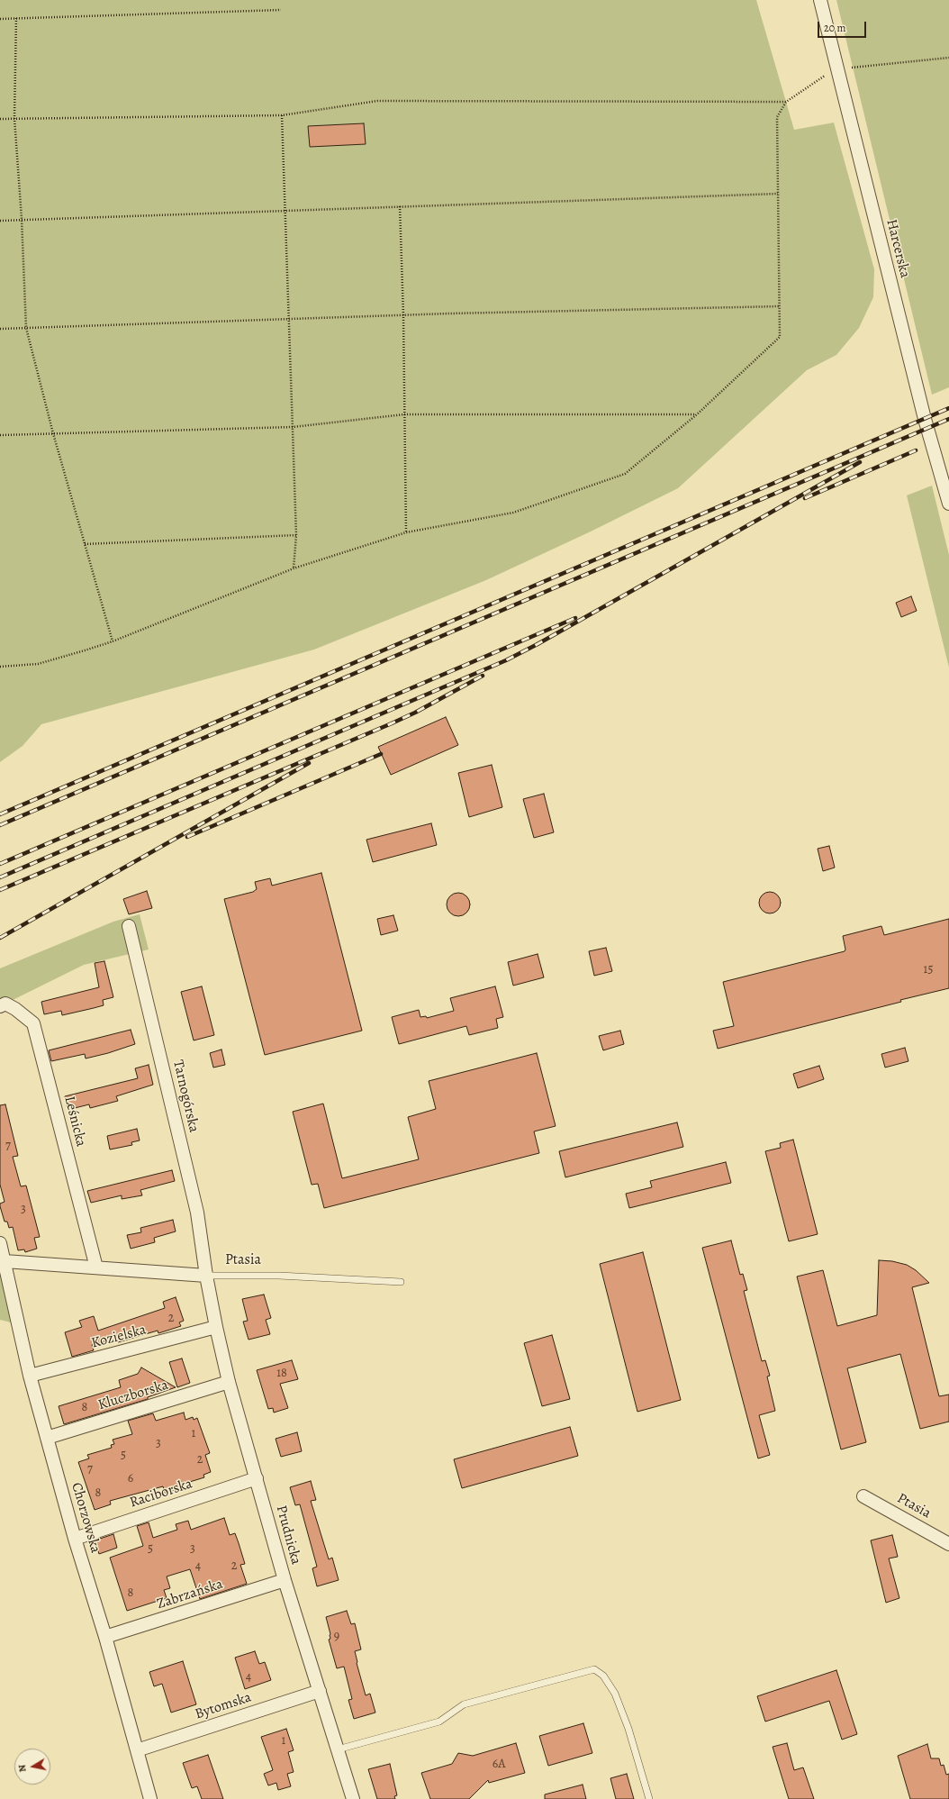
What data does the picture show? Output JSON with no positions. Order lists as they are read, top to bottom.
{
  "streets": {
    "street": [
      "Harcerska",
      "Tarnogórska",
      "Leśnicka",
      "Ptasia",
      "Kozielska",
      "Kluczborska",
      "Raciborska",
      "Chorzowska",
      "Prudnicka",
      "Zabrzańska",
      "Bytomska"
    ]
  },
  "crossings": [
    ["Tarnogórska", "Ptasia"],
    ["Tarnogórska", "Prudnicka"],
    ["Ptasia", "Prudnicka"],
    ["Kozielska", "Chorzowska"],
    ["Kozielska", "Prudnicka"],
    ["Kluczborska", "Chorzowska"],
    ["Kluczborska", "Prudnicka"],
    ["Raciborska", "Chorzowska"],
    ["Raciborska", "Prudnicka"],
    ["Chorzowska", "Zabrzańska"],
    ["Chorzowska", "Bytomska"],
    ["Prudnicka", "Zabrzańska"],
    ["Prudnicka", "Bytomska"]
  ],
  "house_numbers": [
    "15",
    "7",
    "3",
    "2",
    "18",
    "8",
    "1",
    "3",
    "5",
    "2",
    "7",
    "6",
    "8",
    "5",
    "3",
    "4",
    "2",
    "8",
    "9",
    "4",
    "1",
    "6A"
  ],
  "scale_bar": "20 m",
  "north": "left"
}
